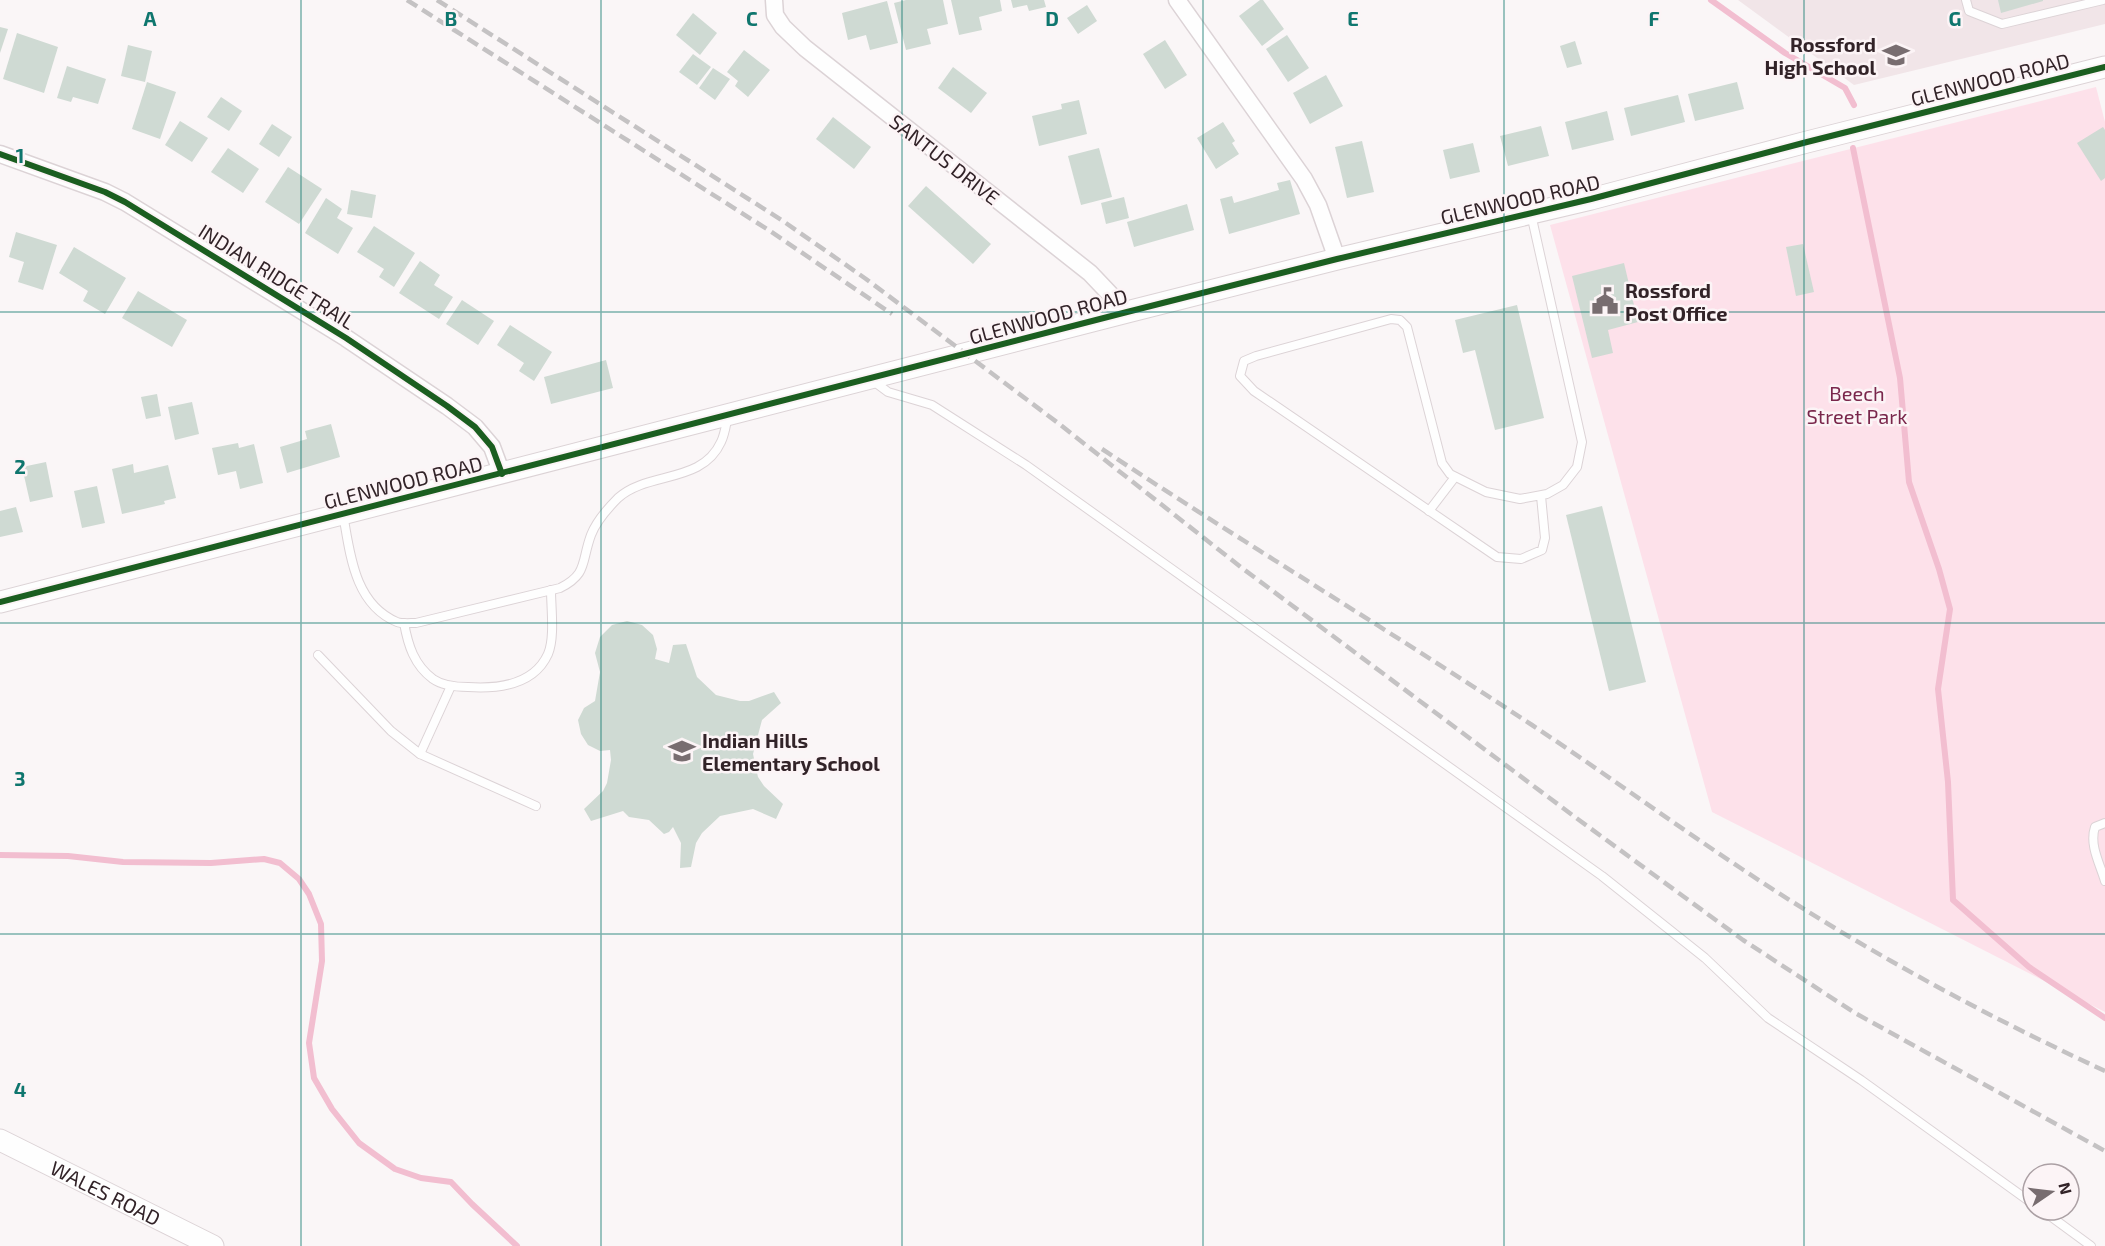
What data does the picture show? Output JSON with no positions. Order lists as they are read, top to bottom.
{
  "streets": {
    "street": [
      "GLENWOOD ROAD",
      "SANTUS DRIVE",
      "INDIAN RIDGE TRAIL",
      "WALES ROAD"
    ]
  },
  "crossings": [
    ["GLENWOOD ROAD", "SANTUS DRIVE"],
    ["GLENWOOD ROAD", "INDIAN RIDGE TRAIL"]
  ],
  "parks": ["Beech Street Park"],
  "places": {
    "school or university": ["Rossford High School", "Indian Hills Elementary School"],
    "public building": ["Rossford Post Office"]
  },
  "north": "right",
  "grid": {
    "columns": [
      "A",
      "B",
      "C",
      "D",
      "E",
      "F",
      "G"
    ],
    "rows": [
      "1",
      "2",
      "3",
      "4"
    ]
  }
}
